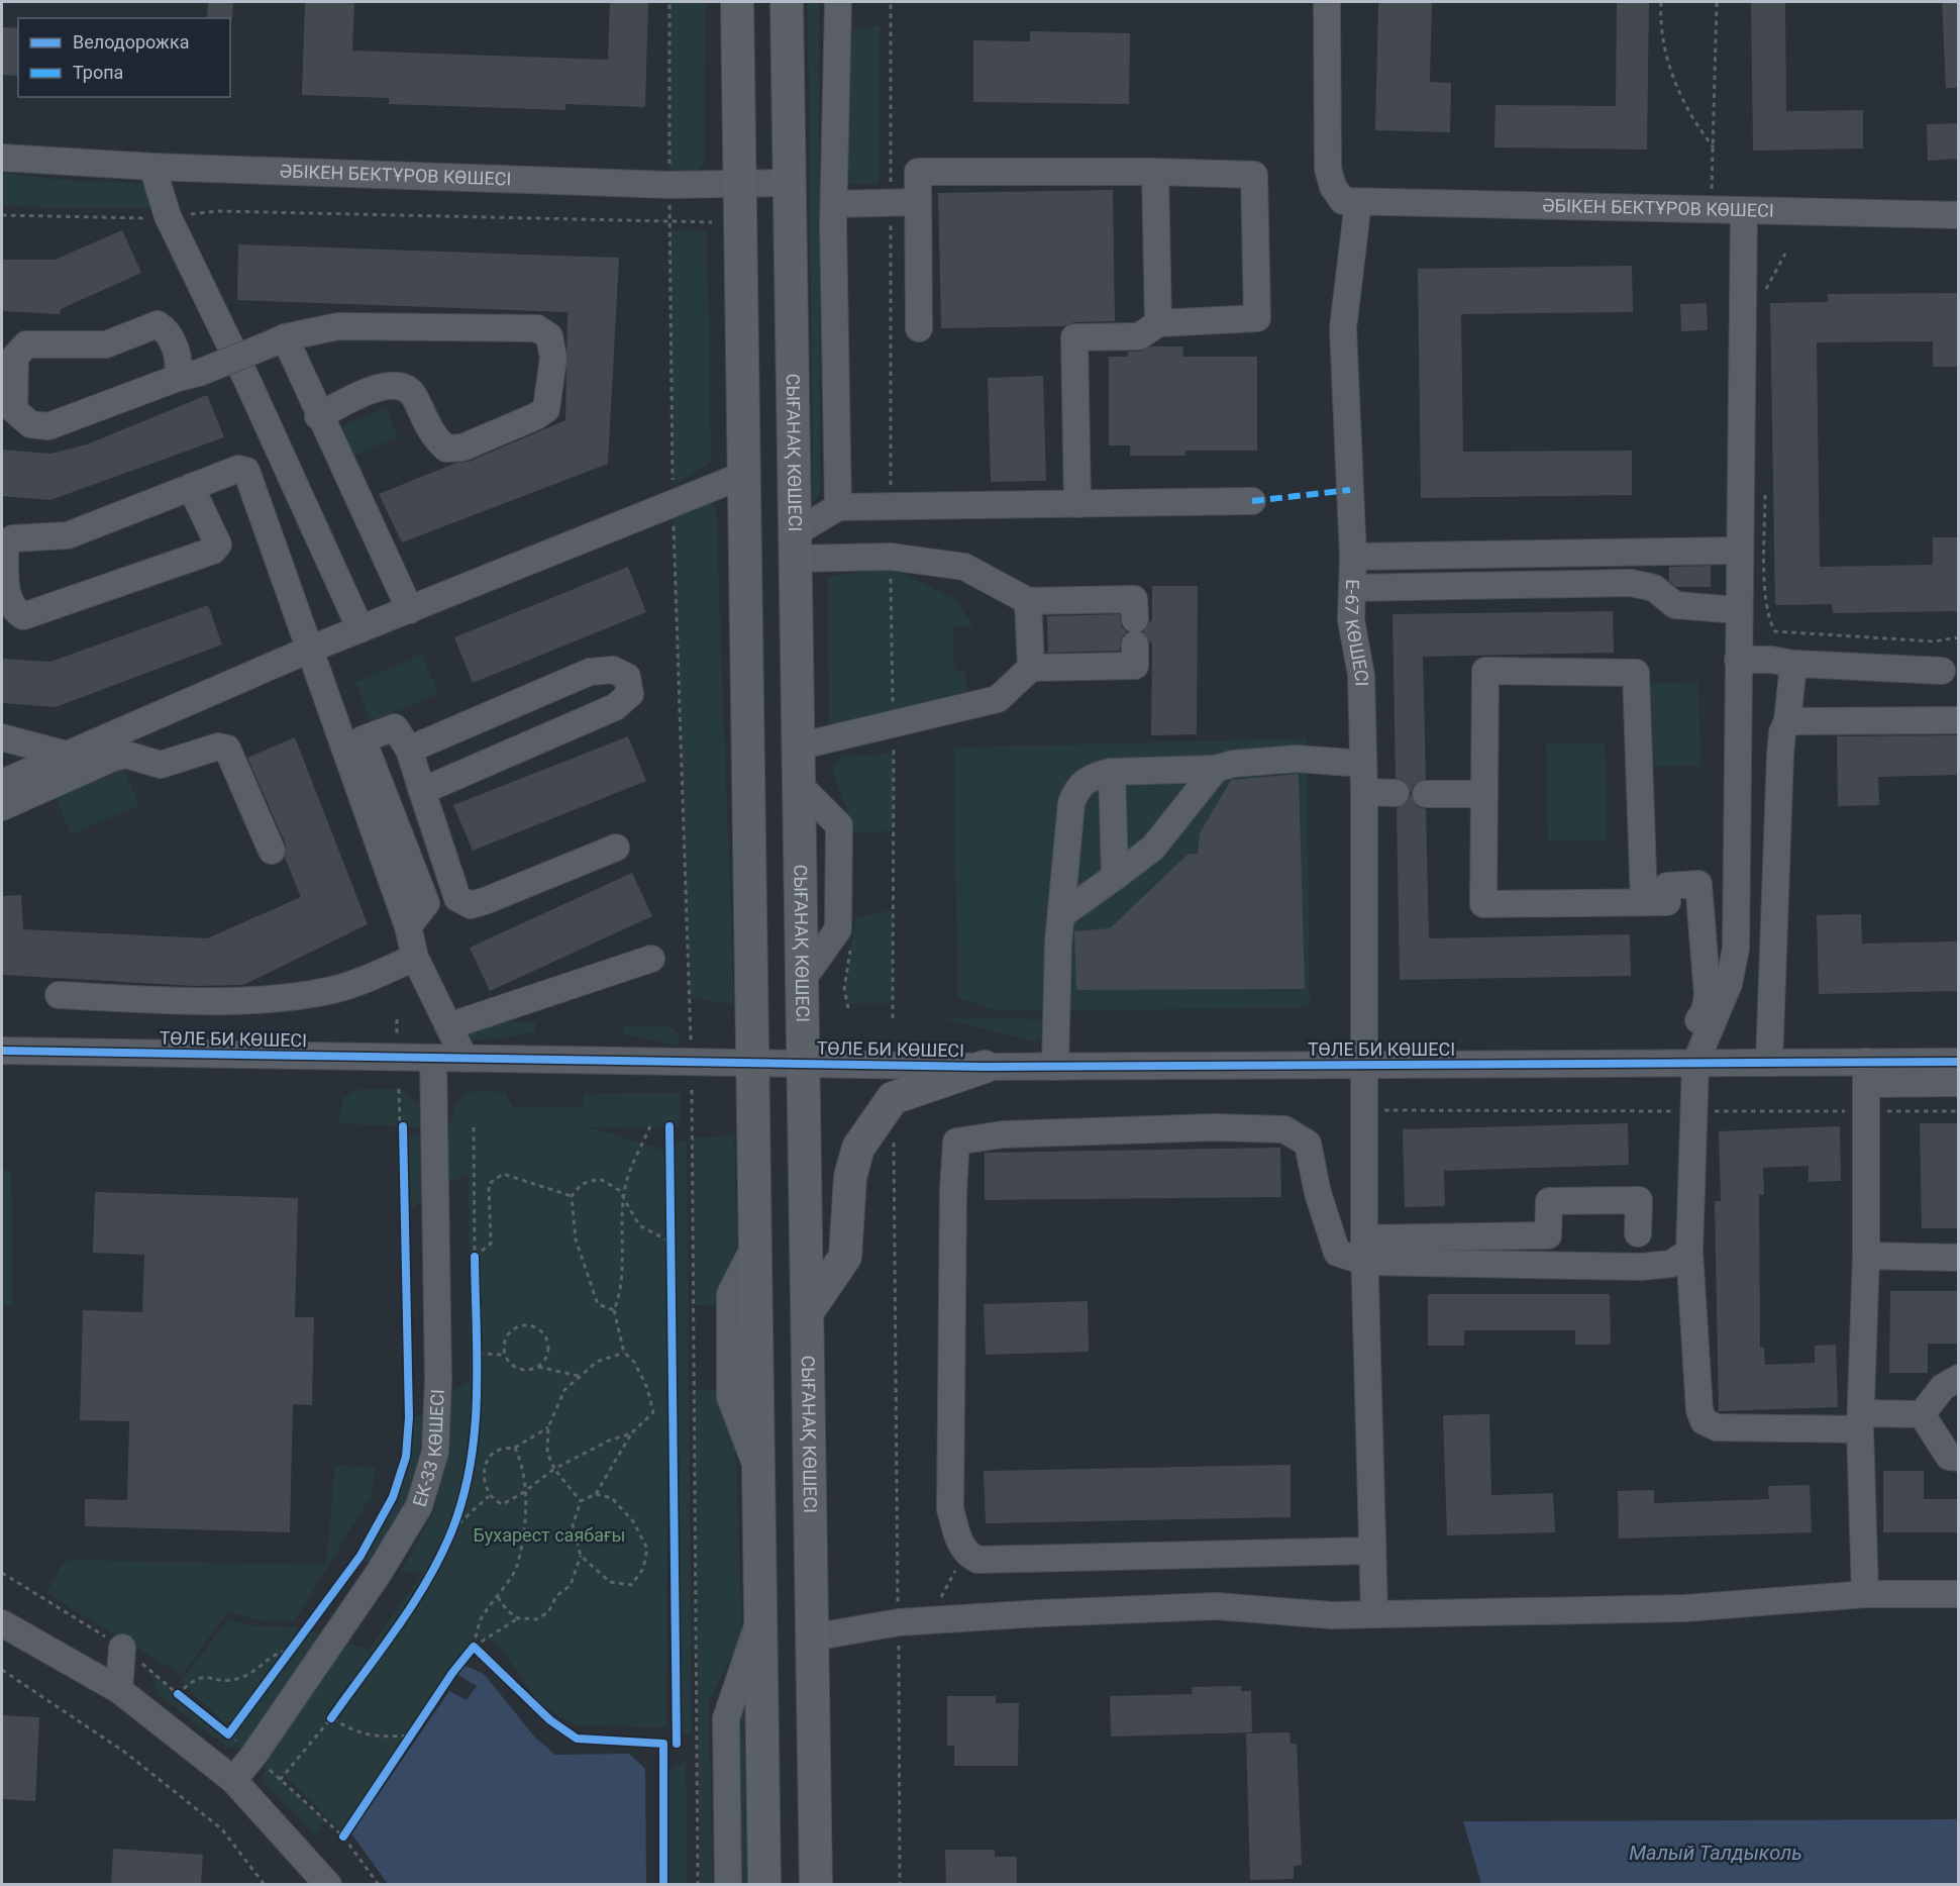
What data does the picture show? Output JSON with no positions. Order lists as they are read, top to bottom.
{
  "streets": {
    "main road": ["СЫҒАНАҚ КӨШЕСІ"],
    "street": [
      "ӘБІКЕН БЕКТҰРОВ КӨШЕСІ",
      "Е-67 КӨШЕСІ",
      "ТӨЛЕ БИ КӨШЕСІ",
      "ЕК-33 КӨШЕСІ"
    ]
  },
  "crossings": [
    ["ӘБІКЕН БЕКТҰРОВ КӨШЕСІ", "СЫҒАНАҚ КӨШЕСІ"],
    ["ӘБІКЕН БЕКТҰРОВ КӨШЕСІ", "Е-67 КӨШЕСІ"],
    ["СЫҒАНАҚ КӨШЕСІ", "ТӨЛЕ БИ КӨШЕСІ"],
    ["Е-67 КӨШЕСІ", "ТӨЛЕ БИ КӨШЕСІ"],
    ["ТӨЛЕ БИ КӨШЕСІ", "ЕК-33 КӨШЕСІ"]
  ],
  "water": ["Малый Талдыколь"],
  "parks": ["Бухарест саябағы"],
  "legend": ["Велодорожка", "Тропа"]
}
